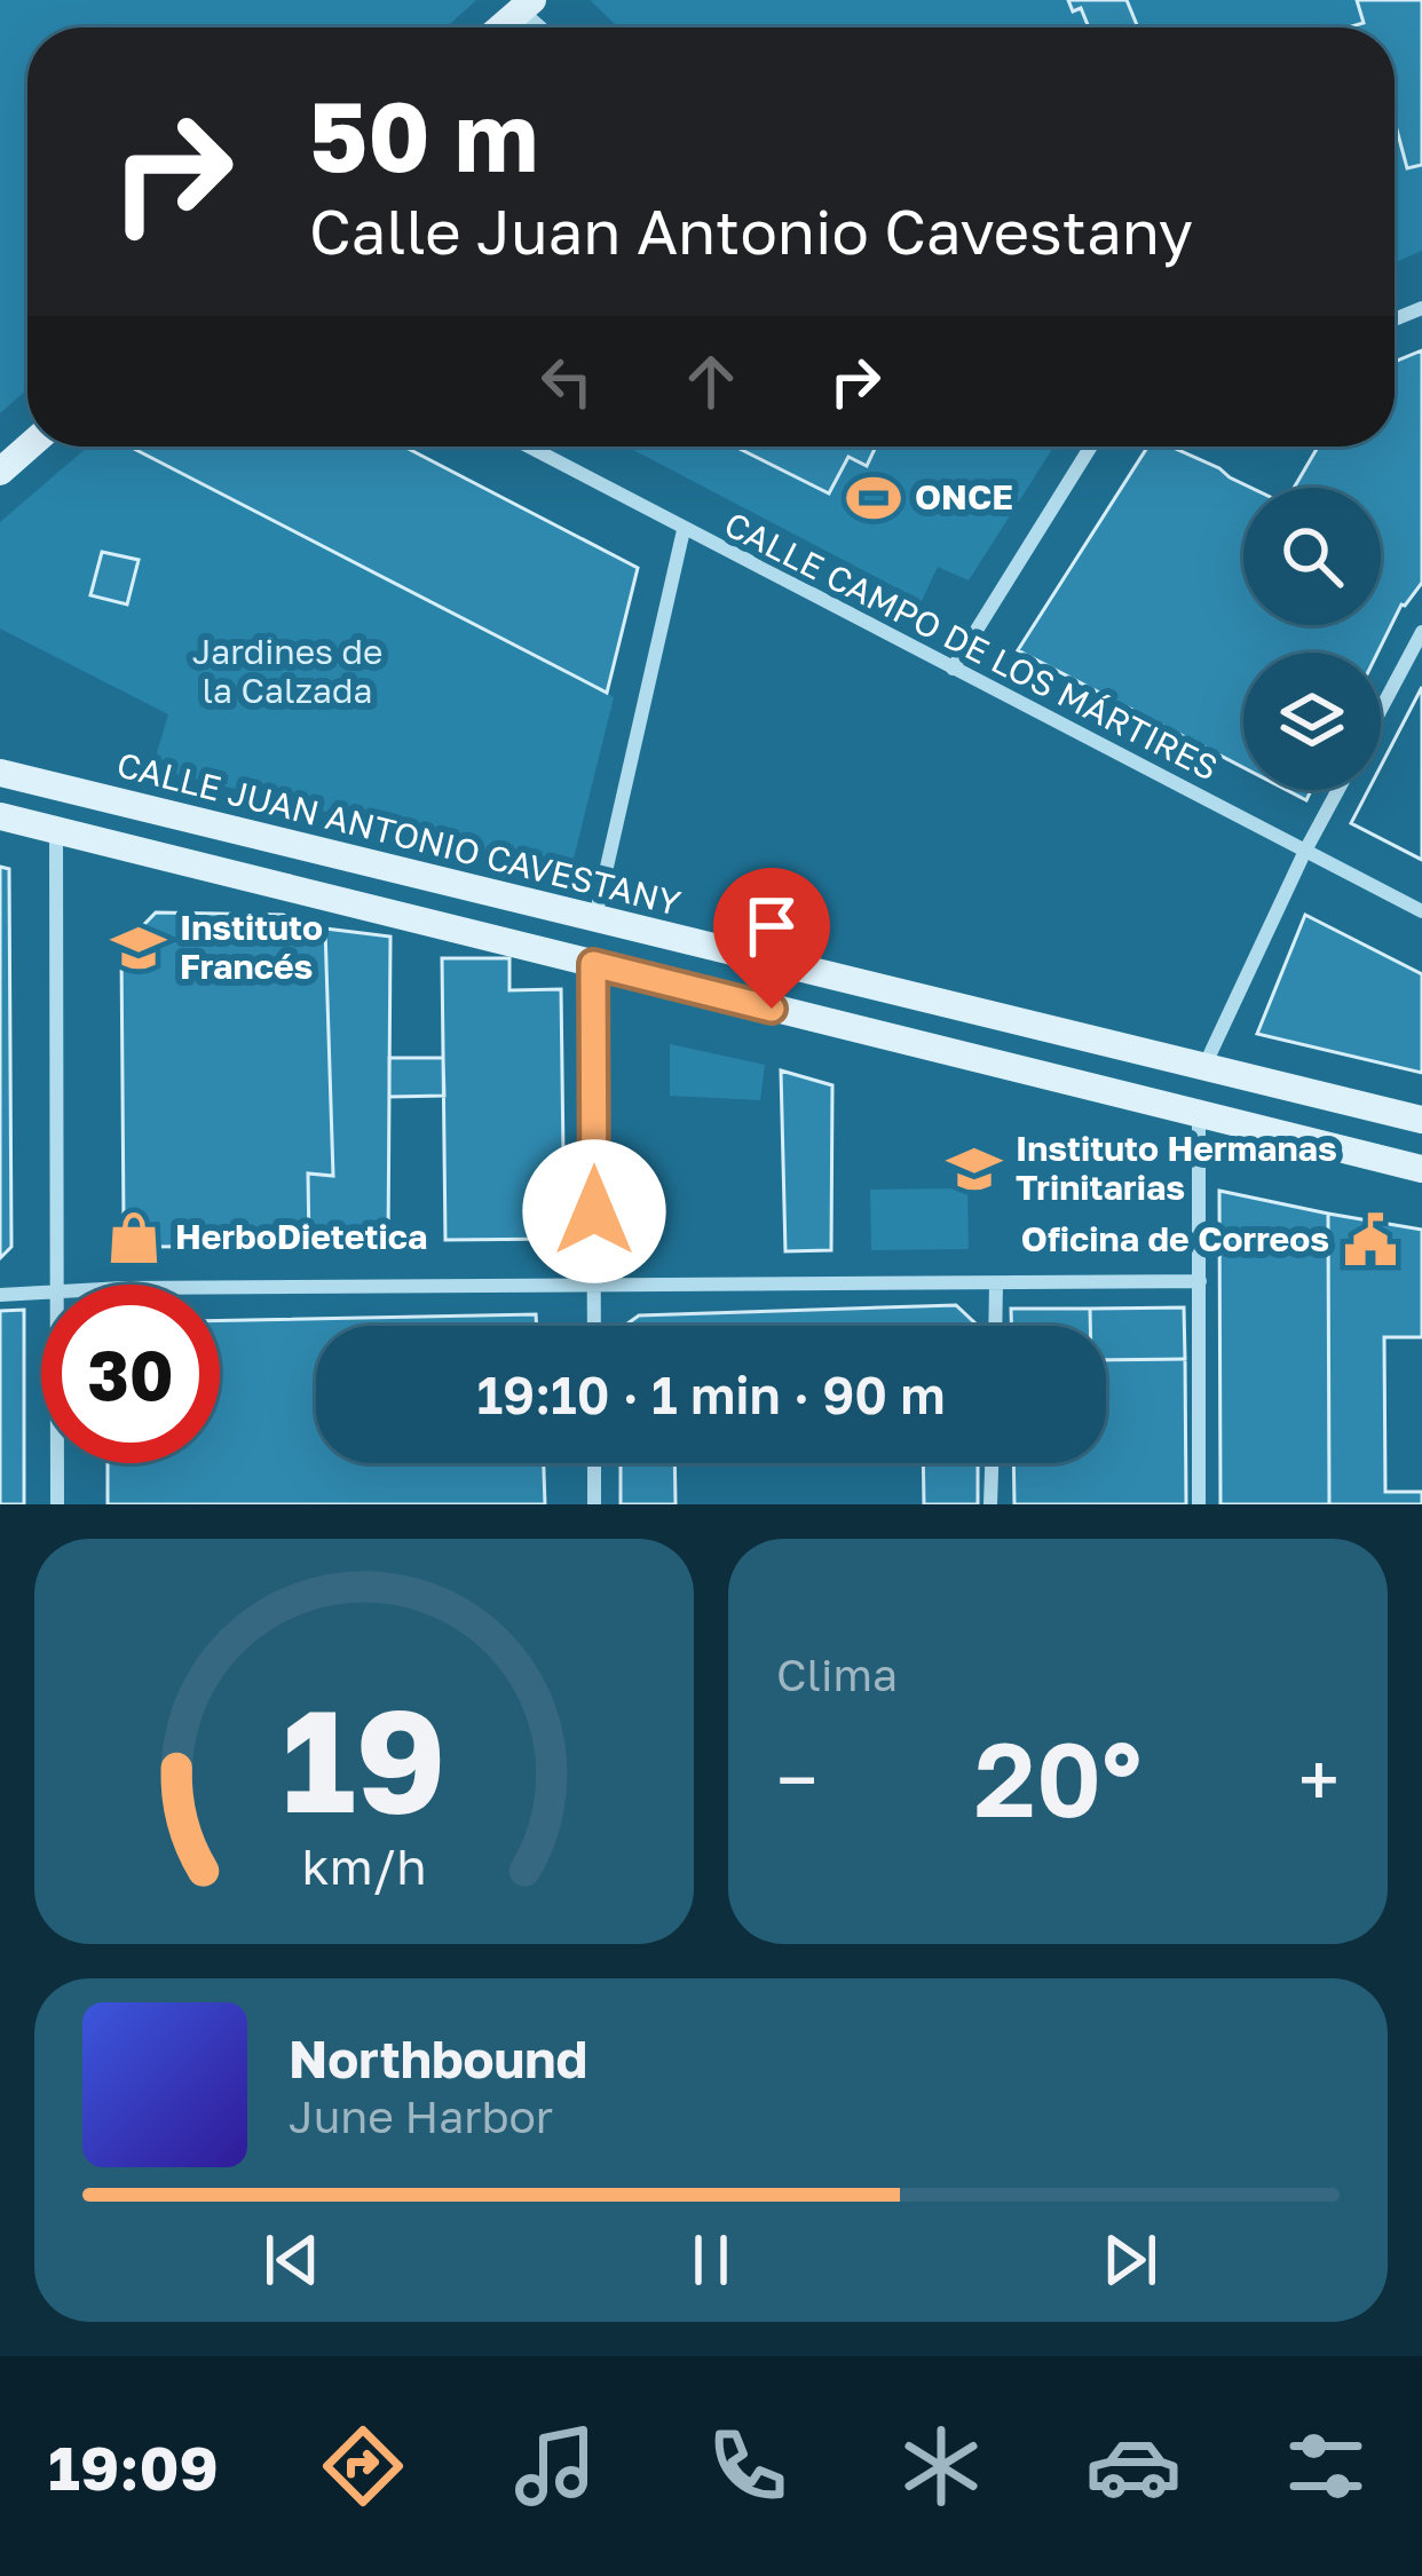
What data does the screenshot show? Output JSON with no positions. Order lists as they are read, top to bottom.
{
  "streets": {
    "main road": ["CALLE JUAN ANTONIO CAVESTANY"],
    "street": ["CALLE CAMPO DE LOS MÁRTIRES"]
  },
  "parks": ["Jardines de la Calzada"],
  "places": {
    "sports": ["ONCE"],
    "school or university": ["Instituto Francés", "Instituto Hermanas Trinitarias"],
    "shop": ["HerboDietetica"],
    "public building": ["Oficina de Correos"]
  },
  "page": {
    "turn": ["50 m", "Calle Juan Antonio Cavestany"],
    "limit": "30",
    "trip": "19:10 · 1 min · 90 m",
    "tile": "Clima",
    "heat": ["−", "20°", "+"],
    "song": ["Northbound", "June Harbor"],
    "tabs": "19:09",
    "gauge": ["19", "km/h"]
  }
}
